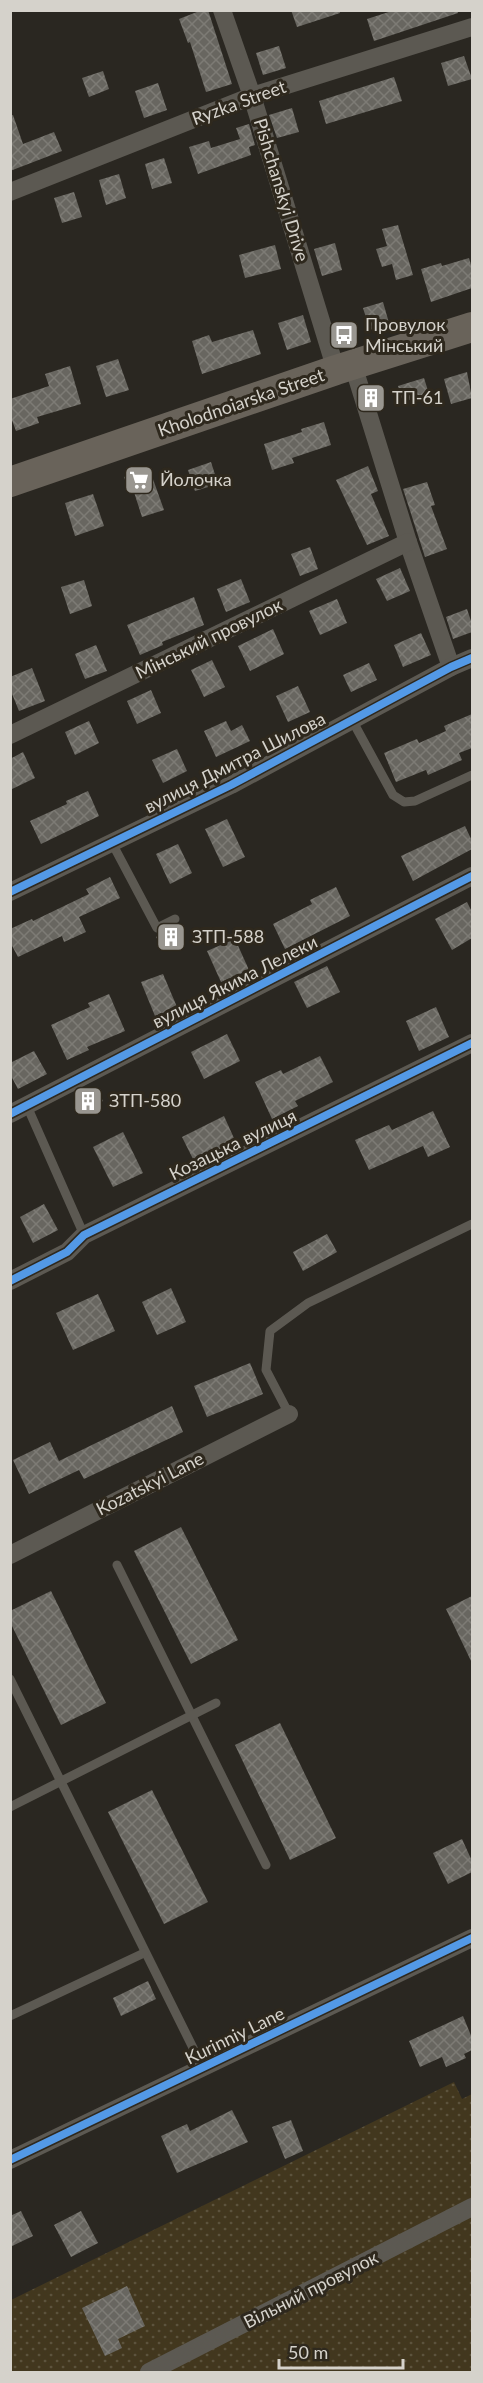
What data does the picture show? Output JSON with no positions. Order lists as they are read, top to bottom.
{
  "streets": {
    "main road": ["Kholodnoiarska Street"],
    "street": [
      "Ryzka Street",
      "Pishchanskyi Drive",
      "Мінський провулок",
      "вулиця Дмитра Шилова",
      "вулиця Якима Лелеки",
      "Козацька вулиця",
      "Kozatskyi Lane",
      "Kurinniy Lane",
      "Вільний провулок"
    ]
  },
  "crossings": [
    ["Ryzka Street", "Pishchanskyi Drive"],
    ["Pishchanskyi Drive", "Kholodnoiarska Street"],
    ["Pishchanskyi Drive", "Мінський провулок"],
    ["Pishchanskyi Drive", "вулиця Дмитра Шилова"]
  ],
  "places": {
    "bus stop": ["Провулок Мінський"],
    "building": ["ТП-61", "ЗТП-588", "ЗТП-580"],
    "supermarket": ["Йолочка"]
  },
  "scale_bar": "50 m"
}
